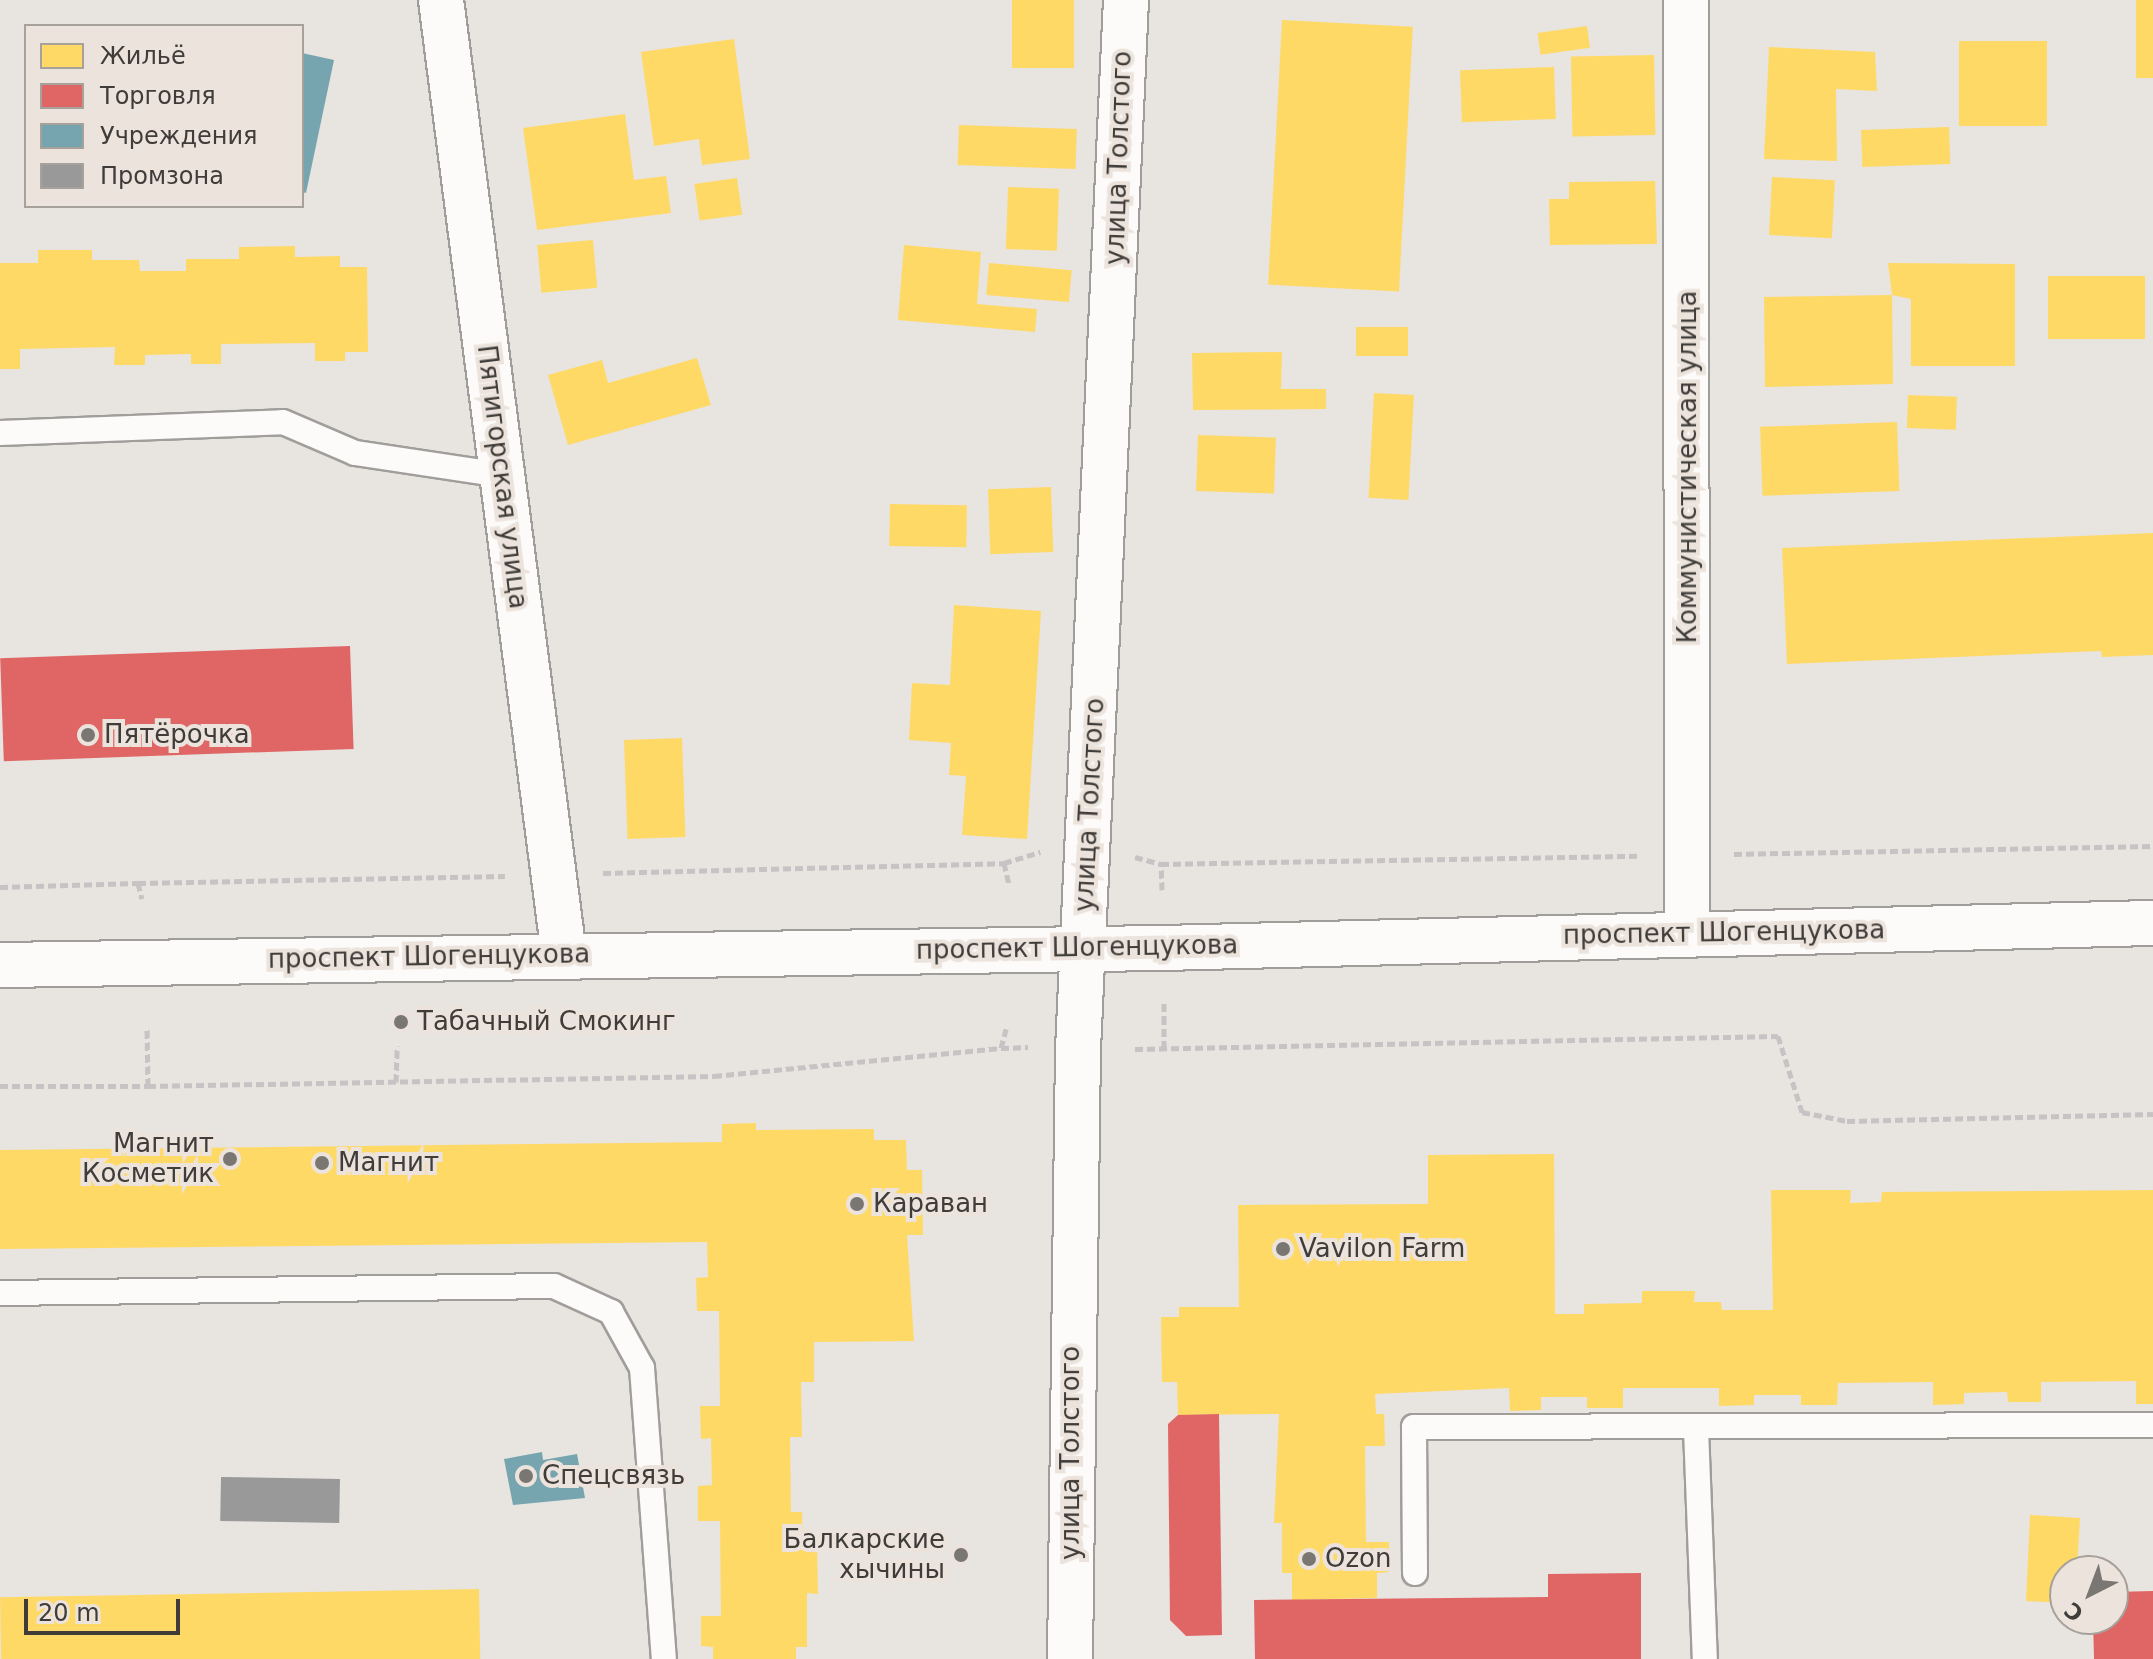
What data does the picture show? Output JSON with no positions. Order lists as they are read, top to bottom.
{
  "streets": {
    "street": [
      "улица Толстого",
      "Коммунистическая улица",
      "Пятигорская улица",
      "проспект Шогенцукова"
    ]
  },
  "crossings": [
    ["улица Толстого", "проспект Шогенцукова"],
    ["Коммунистическая улица", "проспект Шогенцукова"],
    ["Пятигорская улица", "проспект Шогенцукова"]
  ],
  "places": [
    "Пятёрочка",
    "Табачный Смокинг",
    "Магнит Косметик",
    "Магнит",
    "Караван",
    "Vavilon Farm",
    "Спецсвязь",
    "Балкарские хычины",
    "Ozon"
  ],
  "legend": [
    "Жильё",
    "Торговля",
    "Учреждения",
    "Промзона"
  ],
  "scale_bar": "20 m",
  "north": "bottom left"
}
